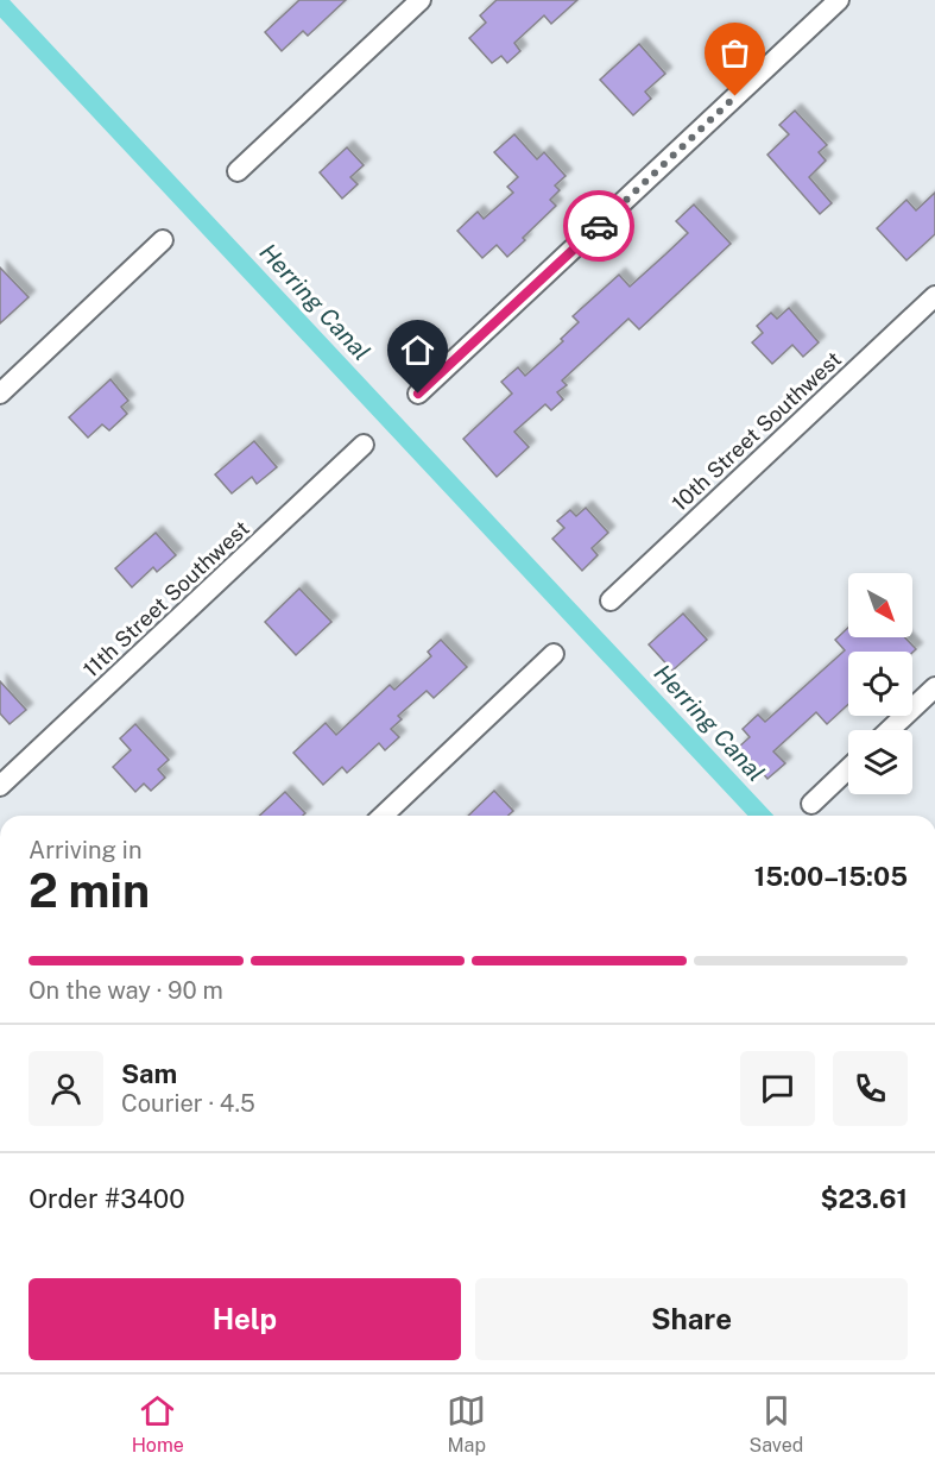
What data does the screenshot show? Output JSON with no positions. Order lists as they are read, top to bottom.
{
  "streets": {
    "street": ["10th Street Southwest", "11th Street Southwest"]
  },
  "water": ["Herring Canal"],
  "north": "bottom right",
  "page": {
    "heading": ["2 min", "Arriving in", "15:00–15:05"],
    "panel": [
      "Sam",
      "Courier · 4.5",
      "Order #3400",
      "$23.61"
    ],
    "bar": "On the way · 90 m",
    "buttons": ["Help", "Share"],
    "tabs": ["Home", "Map", "Saved"]
  }
}
